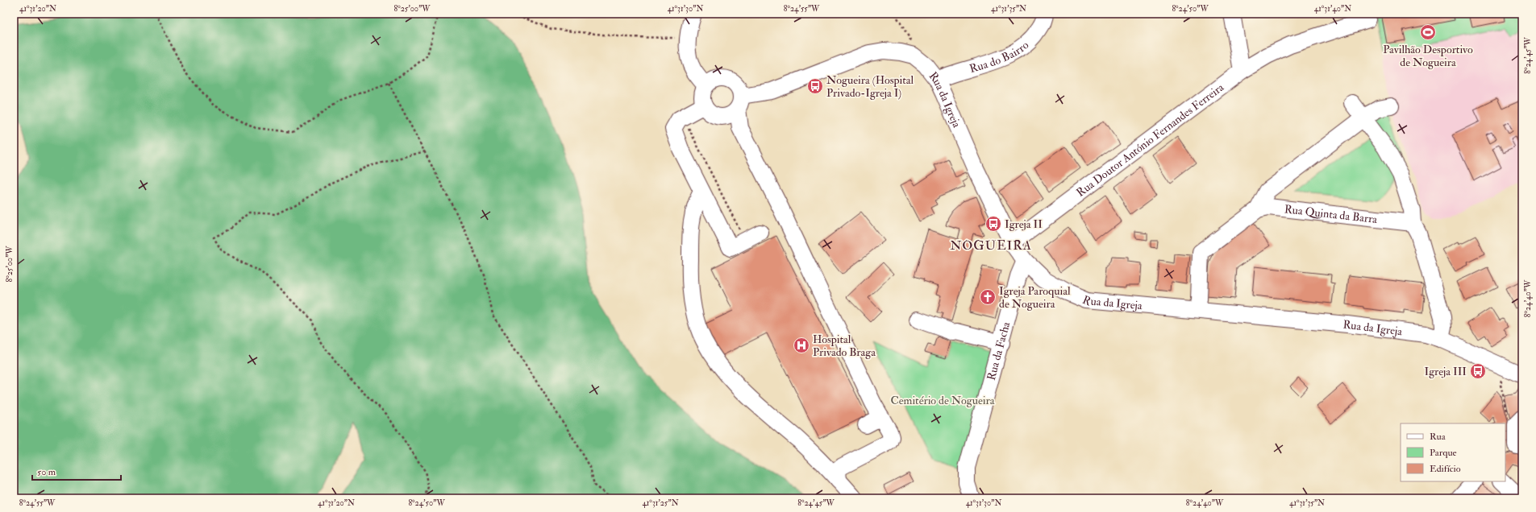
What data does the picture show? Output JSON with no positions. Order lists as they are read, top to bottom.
{
  "streets": {
    "street": [
      "Rua do Bairro",
      "Rua da Igreja",
      "Rua Doutor António Fernandes Ferreira",
      "Rua Quinta da Barra",
      "Rua da Facha"
    ]
  },
  "crossings": [
    ["Rua do Bairro", "Rua da Igreja"],
    ["Rua da Igreja", "Rua Doutor António Fernandes Ferreira"],
    ["Rua da Igreja", "Rua da Facha"]
  ],
  "districts": ["NOGUEIRA"],
  "parks": ["Cemitério de Nogueira"],
  "places": {
    "sports": ["Pavilhão Desportivo de Nogueira"],
    "bus stop": ["Nogueira (Hospital Privado-Igreja I)", "Igreja II", "Igreja III"],
    "church": ["Igreja Paroquial de Nogueira"],
    "hospital": ["Hospital Privado Braga"]
  },
  "legend": ["Rua", "Parque", "Edifício"],
  "scale_bar": "50 m",
  "coordinates": [
    "41°31'20\"N",
    "8°25'00\"W",
    "41°31'30\"N",
    "8°24'55\"W",
    "41°31'35\"N",
    "8°24'50\"W",
    "41°31'40\"N",
    "8°24'45\"W",
    "8°24'40\"W",
    "41°31'25\"N"
  ]
}
